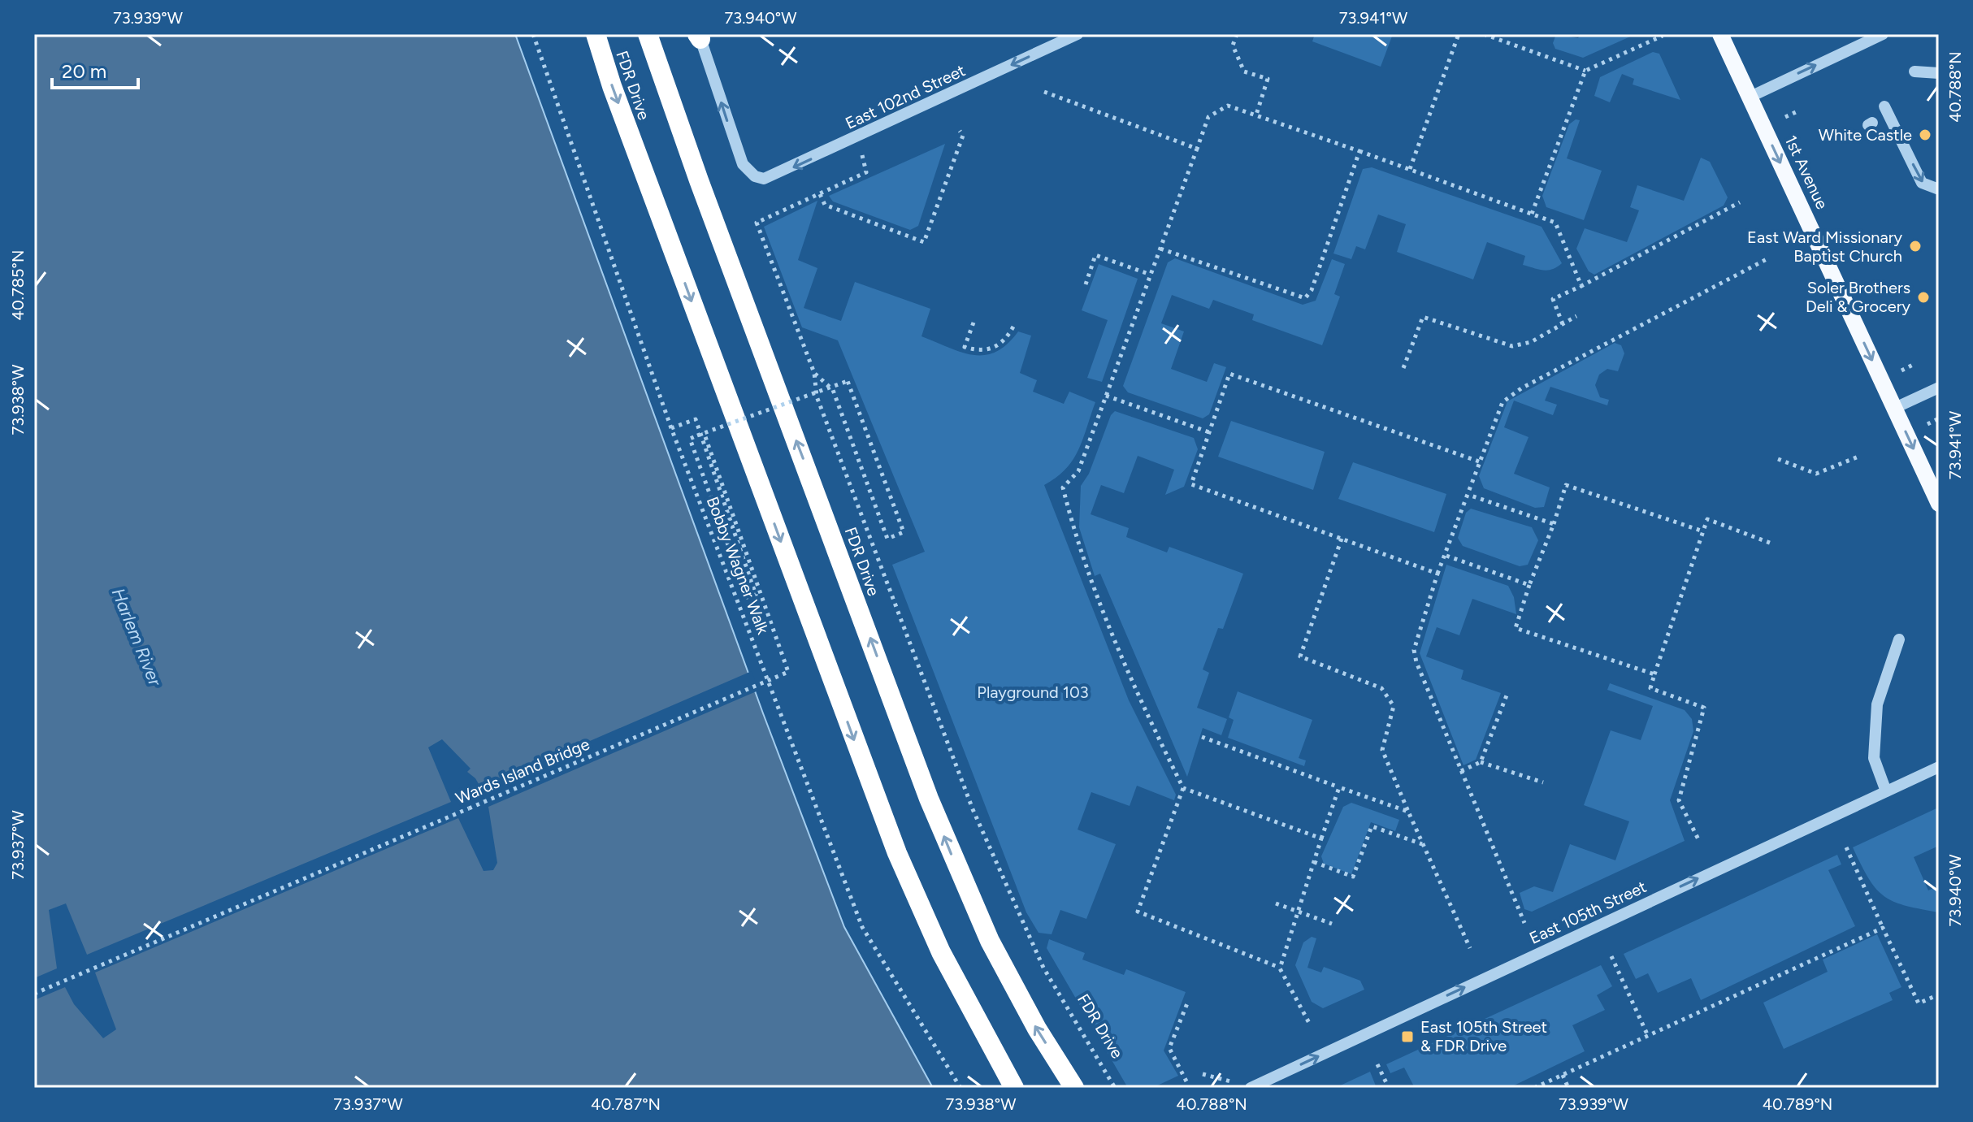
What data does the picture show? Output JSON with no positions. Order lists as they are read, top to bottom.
{
  "streets": {
    "highway": ["FDR Drive"],
    "main road": ["1st Avenue"],
    "street": ["East 102nd Street", "East 105th Street"],
    "path": ["Bobby Wagner Walk", "Wards Island Bridge"]
  },
  "one_way": ["1st Avenue", "East 105th Street"],
  "water": ["Harlem River"],
  "parks": ["Playground 103"],
  "places": {
    "other": ["White Castle", "East Ward Missionary Baptist Church", "Soler Brothers Deli & Grocery"],
    "transit": ["East 105th Street & FDR Drive"]
  },
  "scale_bar": "20 m",
  "coordinates": [
    "73.939°W",
    "73.940°W",
    "73.941°W",
    "40.788°N",
    "40.785°N",
    "73.938°W",
    "73.937°W",
    "40.787°N",
    "40.789°N"
  ]
}
